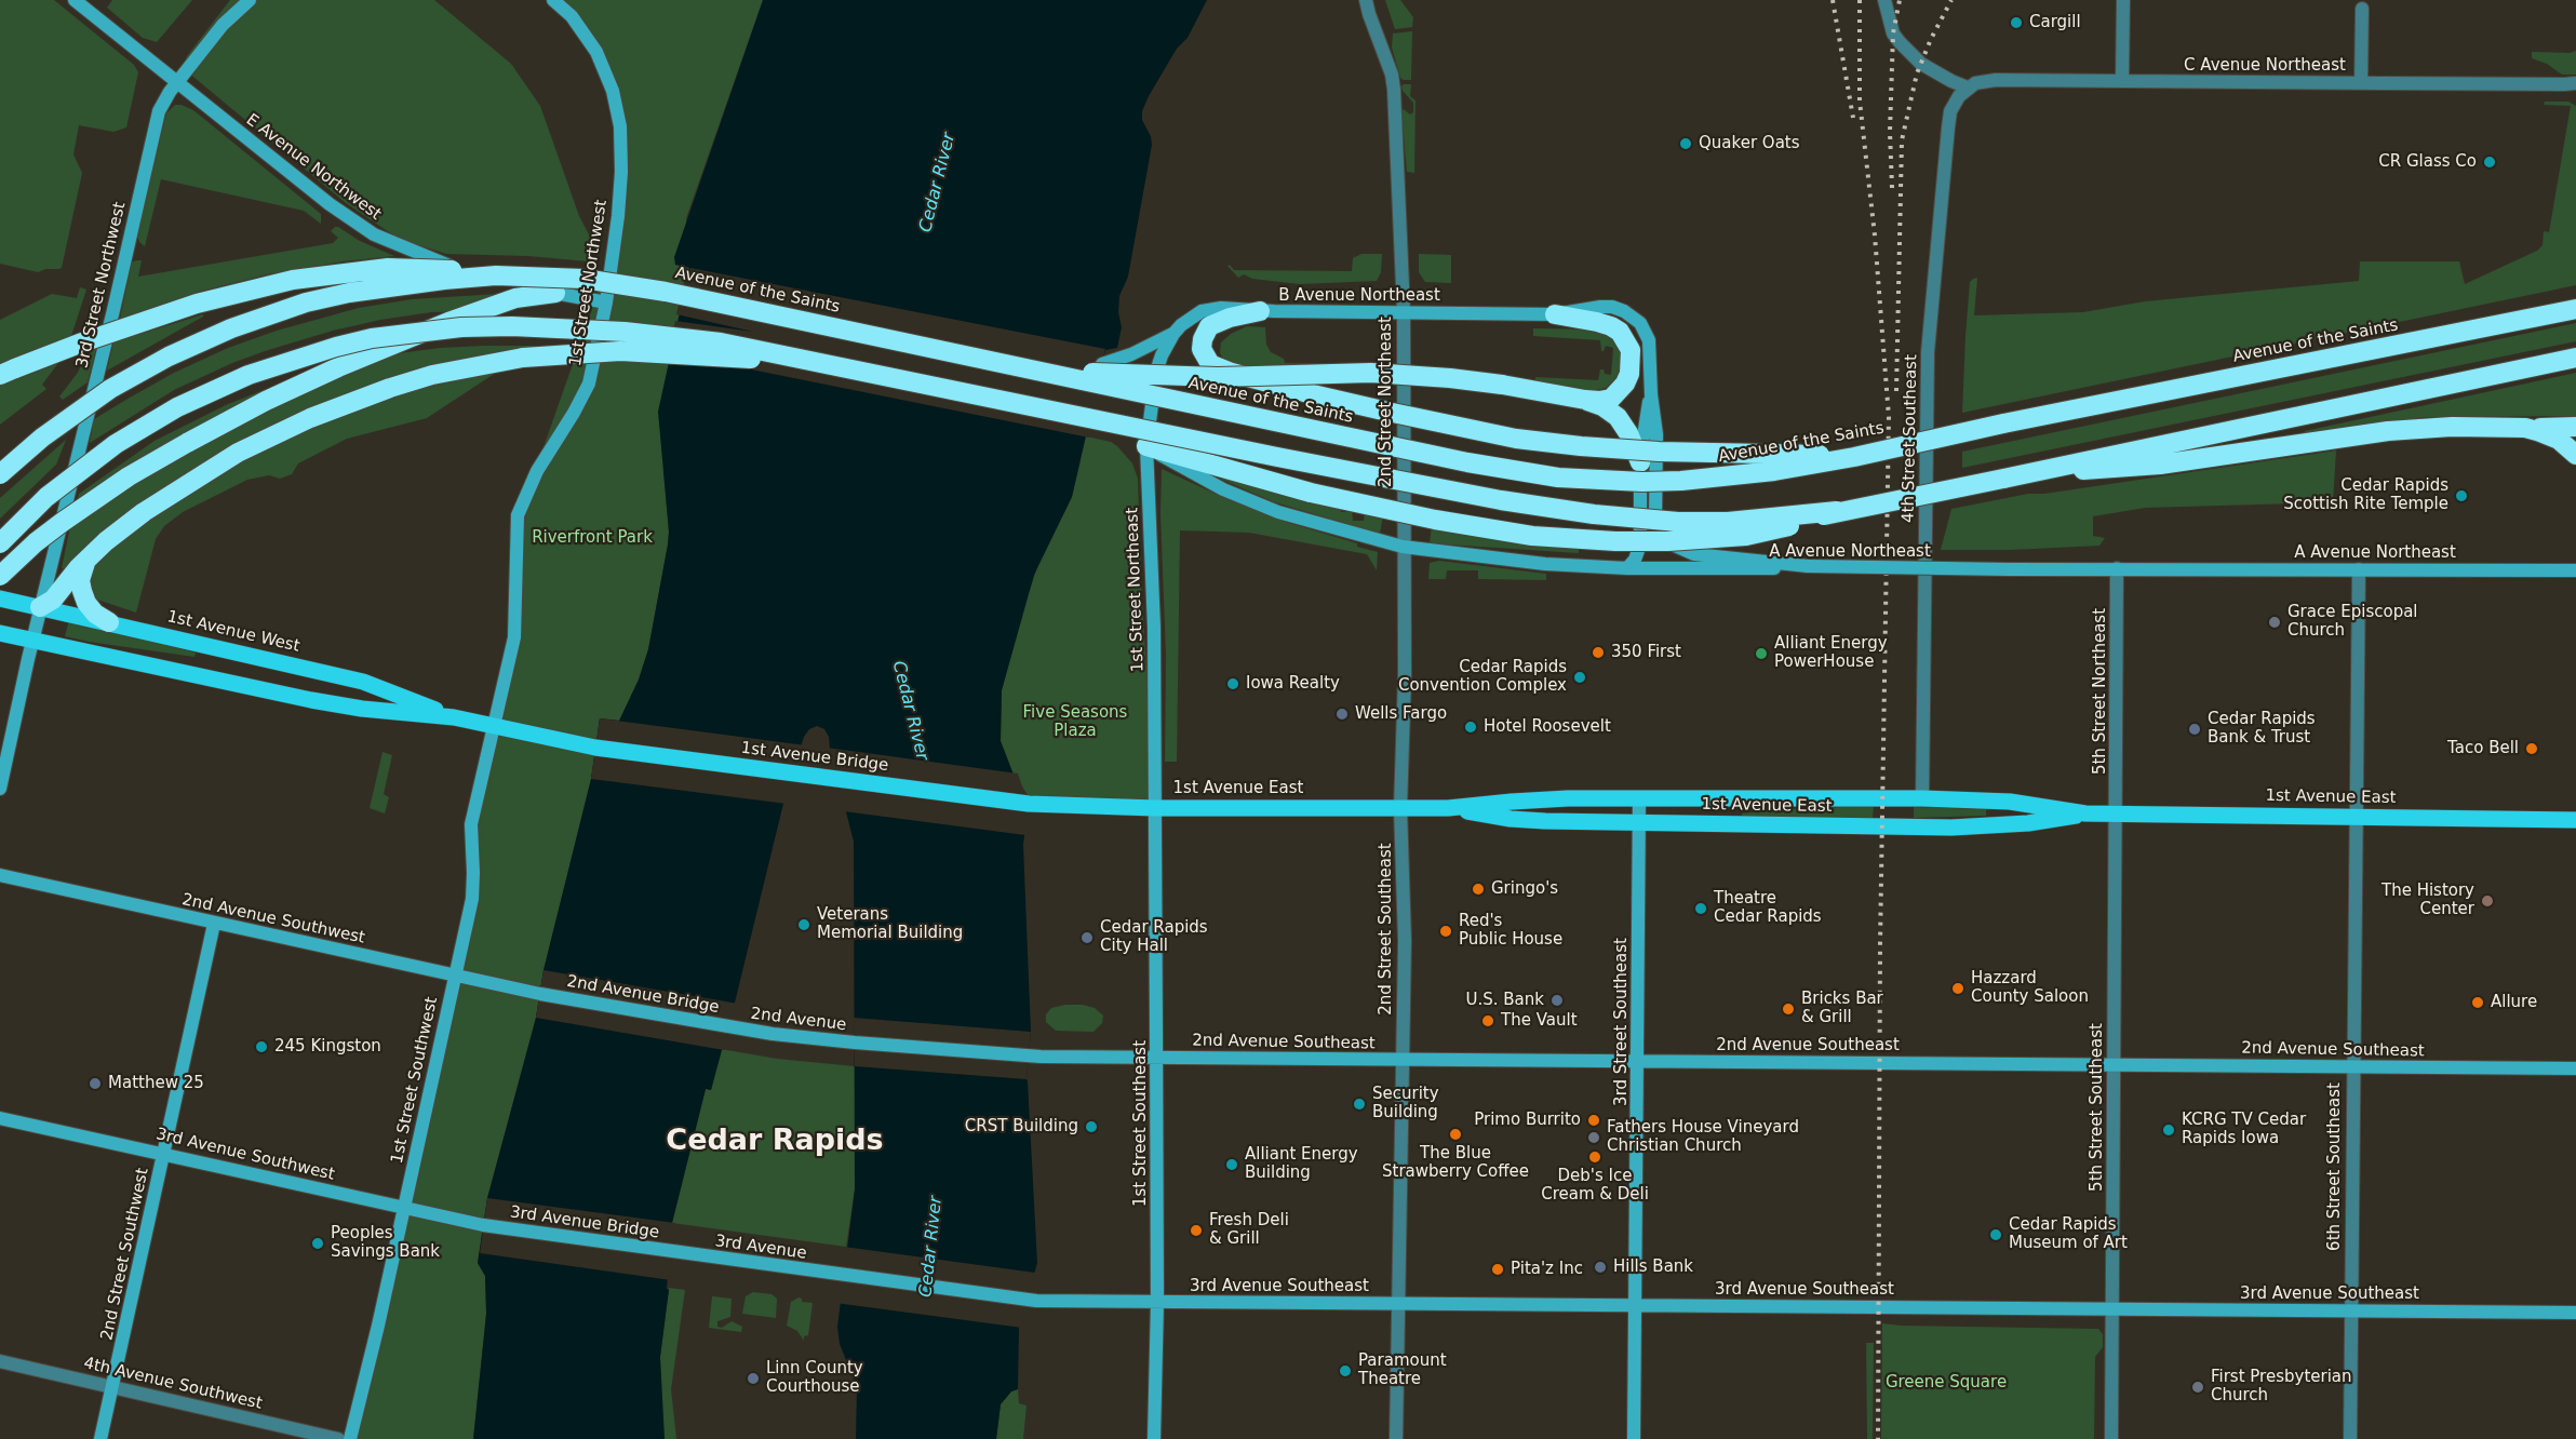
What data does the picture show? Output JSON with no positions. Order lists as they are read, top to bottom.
{
  "streets": {
    "highway": ["Avenue of the Saints"],
    "main road": [
      "E Avenue Northwest",
      "1st Street Northwest",
      "3rd Street Northwest",
      "B Avenue Northeast",
      "A Avenue Northeast",
      "1st Street Northeast",
      "1st Avenue West",
      "1st Avenue Bridge",
      "1st Avenue East",
      "2nd Avenue Southwest",
      "2nd Avenue Bridge",
      "2nd Avenue",
      "3rd Street Southeast",
      "2nd Avenue Southeast",
      "1st Street Southwest",
      "1st Street Southeast",
      "3rd Avenue Southwest",
      "3rd Avenue Bridge",
      "3rd Avenue",
      "2nd Street Southwest",
      "3rd Avenue Southeast"
    ],
    "street": [
      "C Avenue Northeast",
      "2nd Street Northeast",
      "4th Street Southeast",
      "5th Street Northeast",
      "2nd Street Southeast",
      "5th Street Southeast",
      "6th Street Southeast",
      "4th Avenue Southwest"
    ]
  },
  "crossings": [
    ["C Avenue Northeast", "4th Street Southeast"],
    ["E Avenue Northwest", "1st Street Northwest"],
    ["E Avenue Northwest", "3rd Street Northwest"],
    ["1st Street Northwest", "1st Avenue West"],
    ["1st Street Northwest", "1st Street Southwest"],
    ["3rd Street Northwest", "1st Avenue West"],
    ["B Avenue Northeast", "2nd Street Northeast"],
    ["B Avenue Northeast", "1st Street Northeast"],
    ["2nd Street Northeast", "A Avenue Northeast"],
    ["2nd Street Northeast", "1st Avenue East"],
    ["2nd Street Northeast", "2nd Street Southeast"],
    ["4th Street Southeast", "1st Avenue East"],
    ["A Avenue Northeast", "1st Street Northeast"],
    ["A Avenue Northeast", "5th Street Northeast"],
    ["A Avenue Northeast", "6th Street Southeast"],
    ["1st Street Northeast", "1st Avenue East"],
    ["1st Street Northeast", "1st Street Southeast"],
    ["1st Avenue West", "1st Avenue Bridge"],
    ["1st Avenue West", "1st Street Southwest"],
    ["5th Street Northeast", "1st Avenue East"],
    ["5th Street Northeast", "5th Street Southeast"],
    ["1st Avenue Bridge", "1st Avenue East"],
    ["1st Avenue East", "2nd Street Southeast"],
    ["1st Avenue East", "3rd Street Southeast"],
    ["1st Avenue East", "5th Street Southeast"],
    ["1st Avenue East", "1st Street Southeast"],
    ["1st Avenue East", "6th Street Southeast"],
    ["2nd Avenue Southwest", "2nd Avenue Bridge"],
    ["2nd Avenue Southwest", "1st Street Southwest"],
    ["2nd Avenue Southwest", "2nd Street Southwest"],
    ["2nd Street Southeast", "2nd Avenue Southeast"],
    ["2nd Street Southeast", "3rd Avenue Southeast"],
    ["2nd Avenue Bridge", "2nd Avenue"],
    ["2nd Avenue", "2nd Avenue Southeast"],
    ["3rd Street Southeast", "2nd Avenue Southeast"],
    ["3rd Street Southeast", "3rd Avenue Southeast"],
    ["2nd Avenue Southeast", "5th Street Southeast"],
    ["2nd Avenue Southeast", "1st Street Southeast"],
    ["2nd Avenue Southeast", "6th Street Southeast"],
    ["1st Street Southwest", "3rd Avenue Southwest"],
    ["5th Street Southeast", "3rd Avenue Southeast"],
    ["1st Street Southeast", "3rd Avenue Southeast"],
    ["3rd Avenue Southwest", "3rd Avenue Bridge"],
    ["3rd Avenue Southwest", "2nd Street Southwest"],
    ["6th Street Southeast", "3rd Avenue Southeast"],
    ["3rd Avenue Bridge", "3rd Avenue"],
    ["3rd Avenue", "3rd Avenue Southeast"],
    ["2nd Street Southwest", "4th Avenue Southwest"]
  ],
  "districts": ["Cedar Rapids"],
  "water": ["Cedar River"],
  "parks": ["Riverfront Park", "Five Seasons Plaza", "Greene Square"],
  "places": [
    "Cargill",
    "Quaker Oats",
    "CR Glass Co",
    "Cedar Rapids Scottish Rite Temple",
    "Grace Episcopal Church",
    "350 First",
    "Alliant Energy PowerHouse",
    "Cedar Rapids Convention Complex",
    "Iowa Realty",
    "Wells Fargo",
    "Hotel Roosevelt",
    "Cedar Rapids Bank & Trust",
    "Taco Bell",
    "Gringo's",
    "The History Center",
    "Theatre Cedar Rapids",
    "Veterans Memorial Building",
    "Red's Public House",
    "Cedar Rapids City Hall",
    "Hazzard County Saloon",
    "U.S. Bank",
    "Allure",
    "Bricks Bar & Grill",
    "The Vault",
    "245 Kingston",
    "Matthew 25",
    "Security Building",
    "Primo Burrito",
    "CRST Building",
    "KCRG TV Cedar Rapids Iowa",
    "The Blue Strawberry Coffee",
    "Fathers House Vineyard Christian Church",
    "Deb's Ice Cream & Deli",
    "Alliant Energy Building",
    "Fresh Deli & Grill",
    "Cedar Rapids Museum of Art",
    "Peoples Savings Bank",
    "Hills Bank",
    "Pita'z Inc",
    "Paramount Theatre",
    "Linn County Courthouse",
    "First Presbyterian Church"
  ]
}
